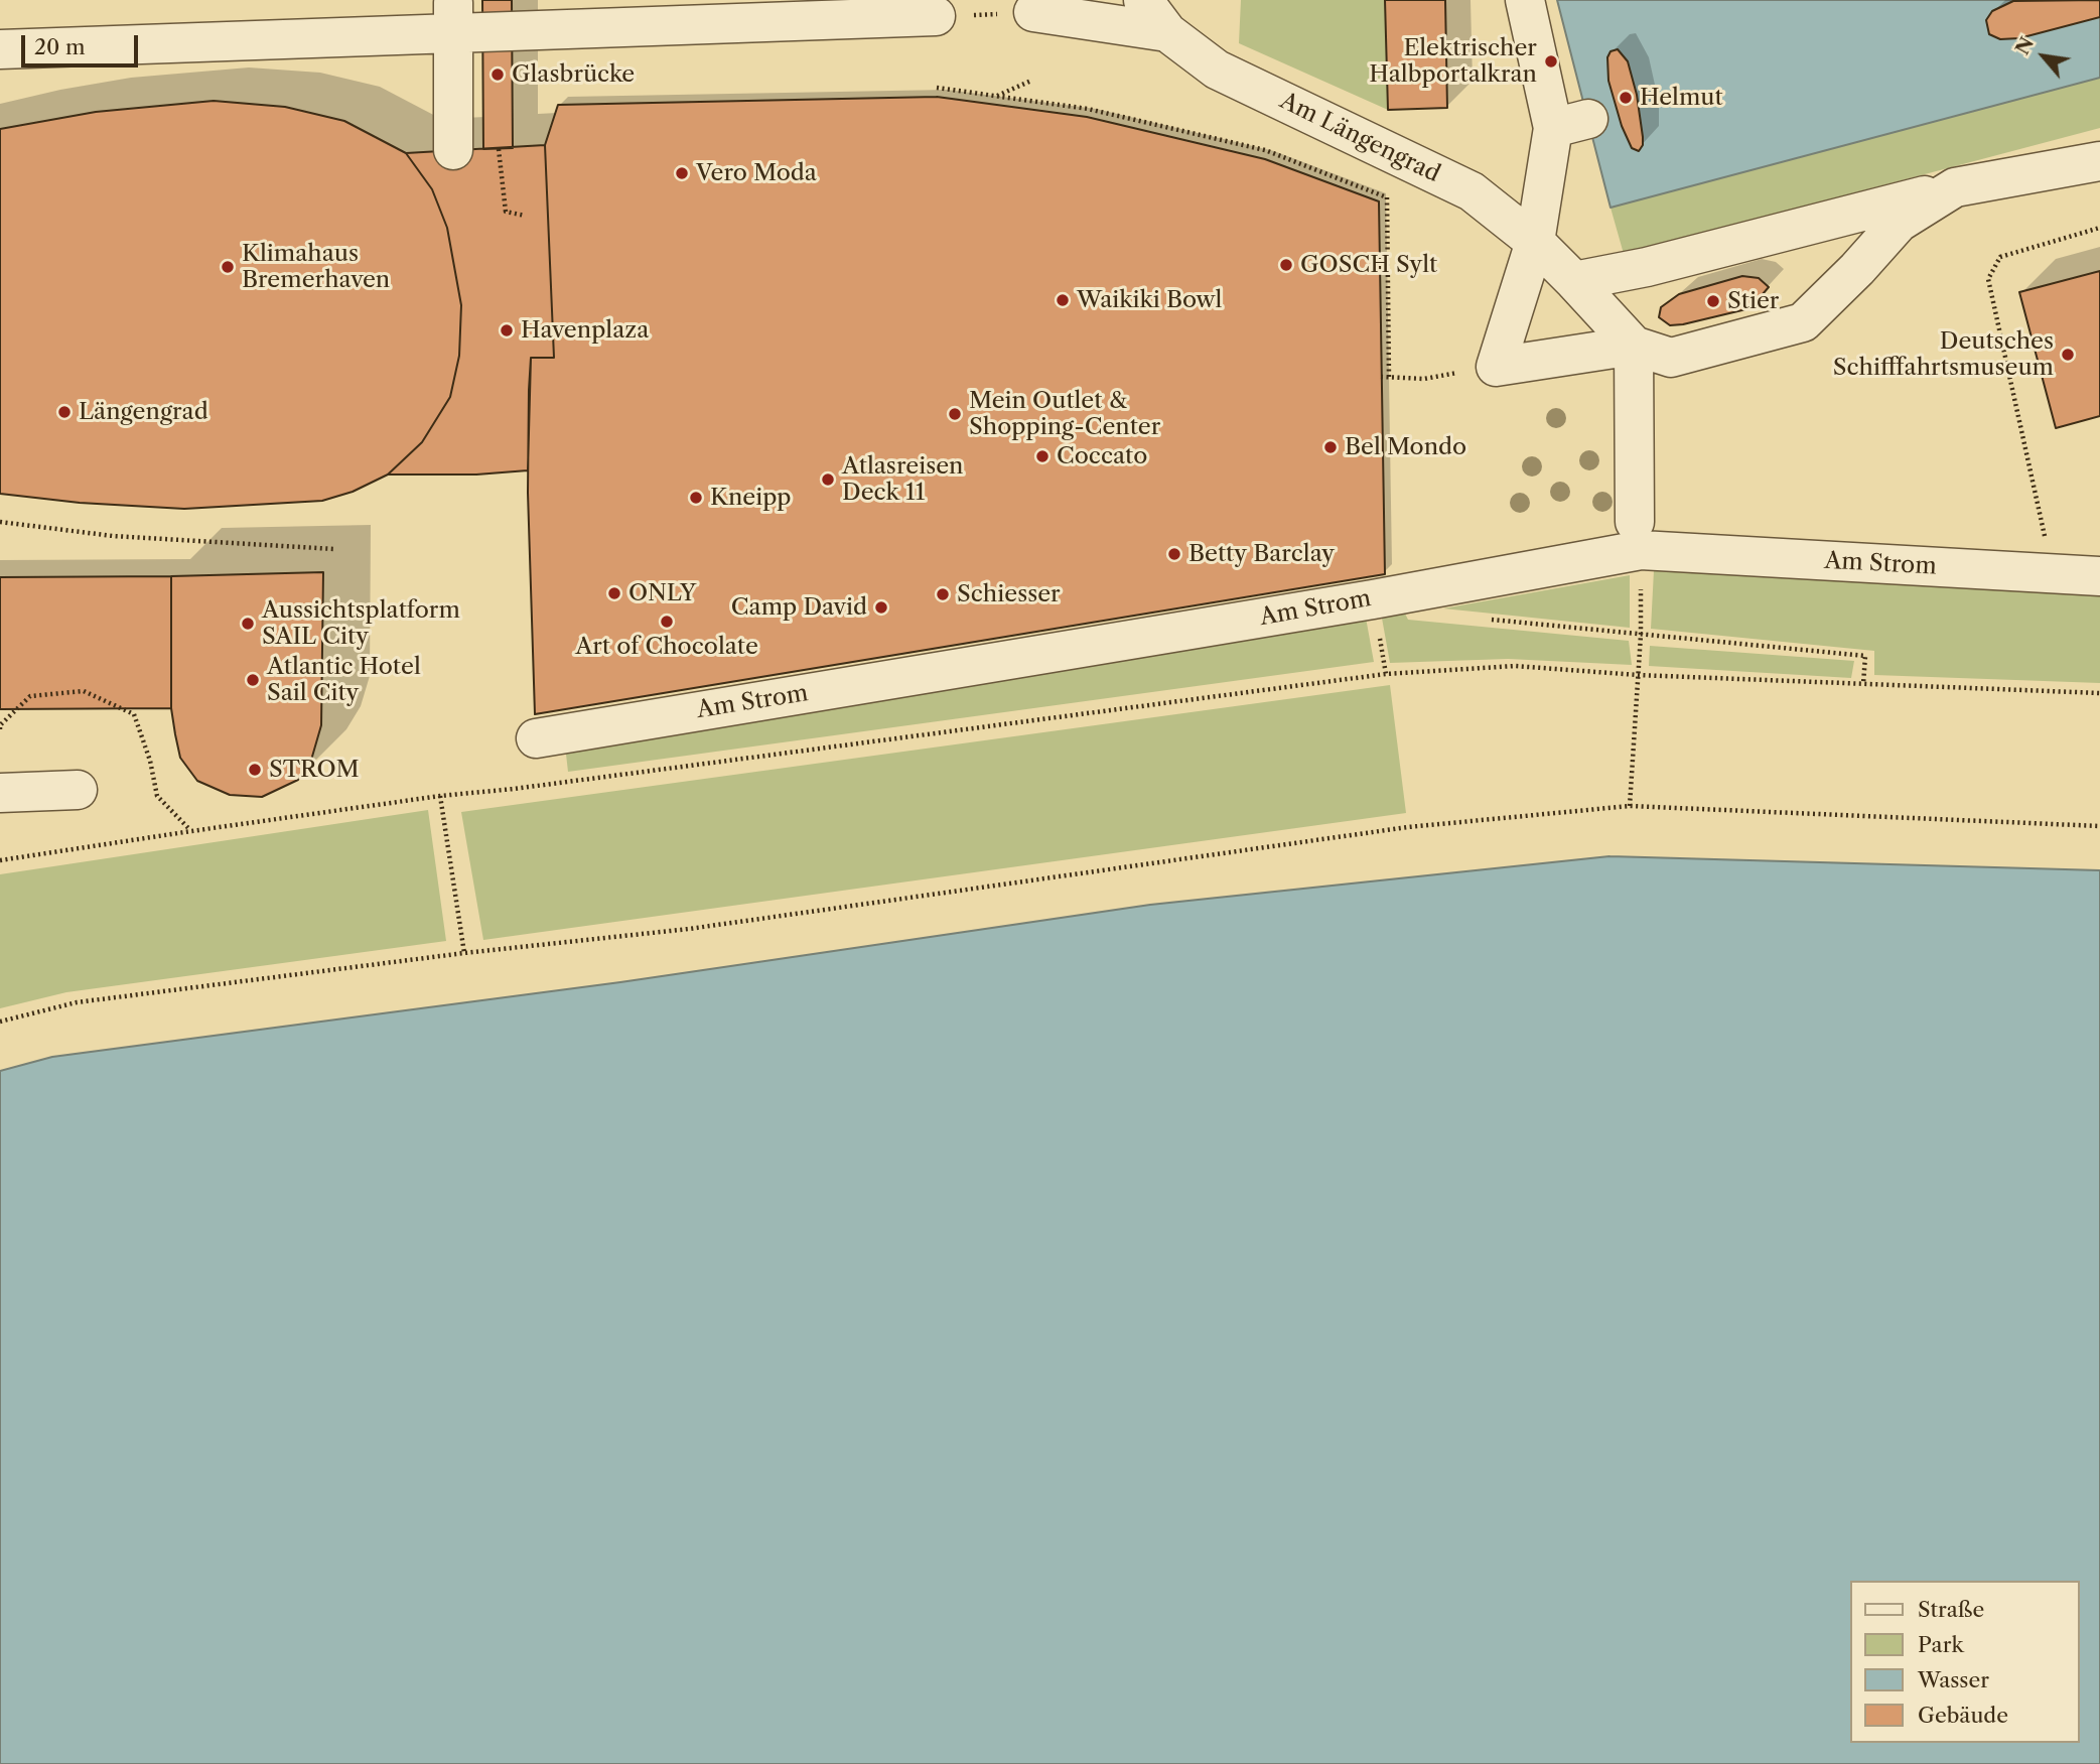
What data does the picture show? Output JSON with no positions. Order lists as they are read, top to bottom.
{
  "streets": {
    "street": ["Am Längengrad", "Am Strom"]
  },
  "places": [
    "Elektrischer Halbportalkran",
    "Glasbrücke",
    "Helmut",
    "Vero Moda",
    "GOSCH Sylt",
    "Klimahaus Bremerhaven",
    "Waikiki Bowl",
    "Stier",
    "Havenplaza",
    "Deutsches Schifffahrtsmuseum",
    "Längengrad",
    "Mein Outlet & Shopping-Center",
    "Bel Mondo",
    "Coccato",
    "Atlasreisen Deck 11",
    "Kneipp",
    "Betty Barclay",
    "ONLY",
    "Schiesser",
    "Camp David",
    "Art of Chocolate",
    "Aussichtsplatform SAIL City",
    "Atlantic Hotel Sail City",
    "STROM"
  ],
  "legend": [
    "Straße",
    "Park",
    "Wasser",
    "Gebäude"
  ],
  "scale_bar": "20 m",
  "north": "top left"
}
